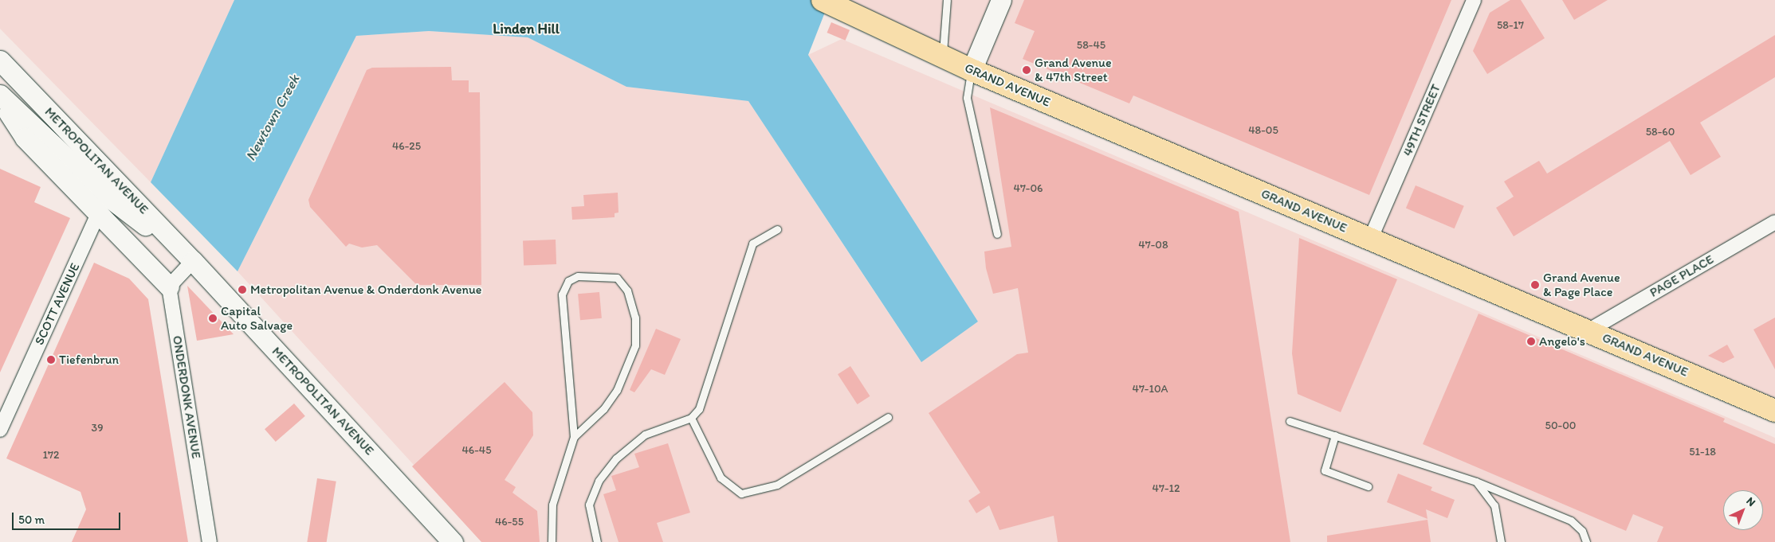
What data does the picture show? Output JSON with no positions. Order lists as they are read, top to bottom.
{
  "streets": {
    "main road": ["GRAND AVENUE", "METROPOLITAN AVENUE"],
    "street": [
      "49TH STREET",
      "PAGE PLACE",
      "SCOTT AVENUE",
      "ONDERDONK AVENUE"
    ]
  },
  "crossings": [
    ["GRAND AVENUE", "49TH STREET"],
    ["GRAND AVENUE", "PAGE PLACE"],
    ["METROPOLITAN AVENUE", "SCOTT AVENUE"]
  ],
  "districts": ["Linden Hill"],
  "water": ["Newtown Creek"],
  "places": [
    "Grand Avenue & 47th Street",
    "Grand Avenue & Page Place",
    "Metropolitan Avenue & Onderdonk Avenue",
    "Capital Auto Salvage",
    "Angelo's",
    "Tiefenbrun"
  ],
  "house_numbers": [
    "58-17",
    "58-45",
    "48-05",
    "58-60",
    "46-25",
    "47-06",
    "47-08",
    "47-10A",
    "50-00",
    "39",
    "46-45",
    "51-18",
    "172",
    "47-12",
    "46-55"
  ],
  "scale_bar": "50 m",
  "north": "top right"
}
